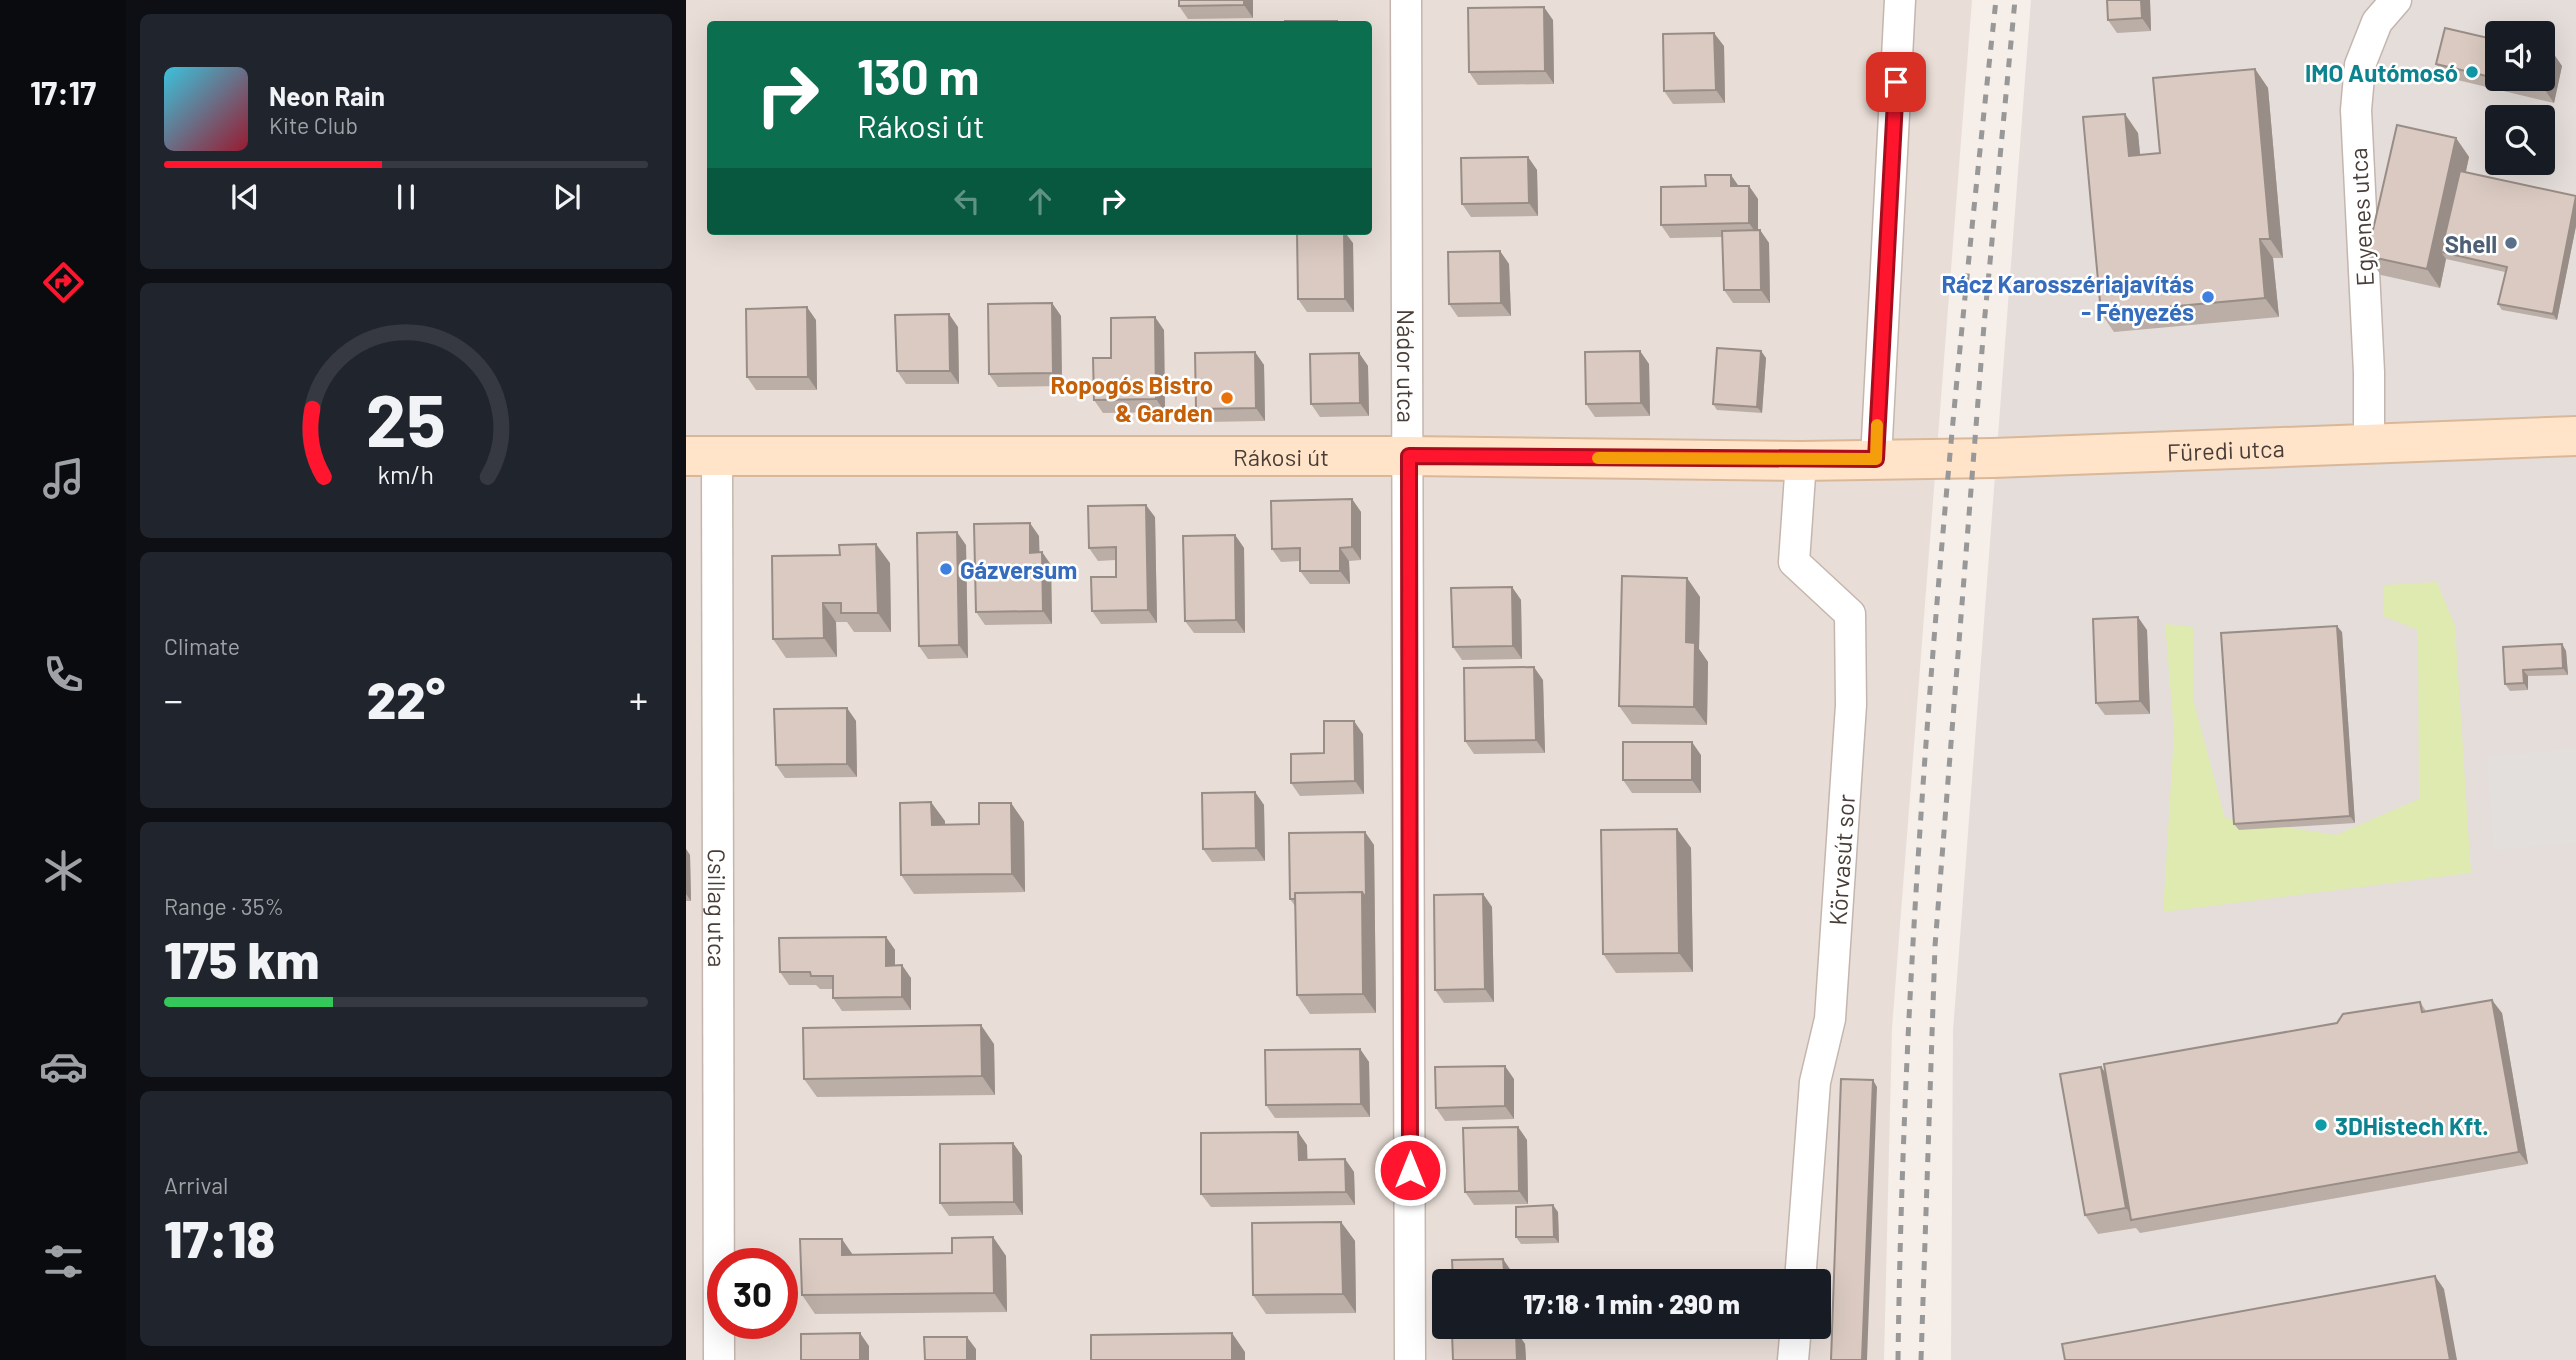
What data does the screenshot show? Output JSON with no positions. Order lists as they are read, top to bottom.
{
  "streets": {
    "main road": ["Füredi utca", "Rákosi út"],
    "street": [
      "Egyenes utca",
      "Nádor utca",
      "Körvasút sor",
      "Csillag utca"
    ]
  },
  "crossings": [
    ["Egyenes utca", "Füredi utca"],
    ["Nádor utca", "Rákosi út"],
    ["Füredi utca", "Rákosi út"],
    ["Rákosi út", "Körvasút sor"],
    ["Rákosi út", "Csillag utca"]
  ],
  "places": [
    "IMO Autómosó",
    "Shell",
    "Rácz Karosszériajavítás - Fényezés",
    "Ropogós Bistro & Garden",
    "Gázversum",
    "3DHistech Kft."
  ],
  "page": {
    "tabs": "17:17",
    "turn": ["130 m", "Rákosi út"],
    "song": ["Neon Rain", "Kite Club"],
    "tile": [
      "Climate",
      ["Range · 35%", "175 km"],
      ["Arrival", "17:18"]
    ],
    "heat": ["−", "22°", "+"],
    "limit": "30",
    "trip": "17:18 · 1 min · 290 m",
    "gauge": ["25", "km/h"]
  }
}
